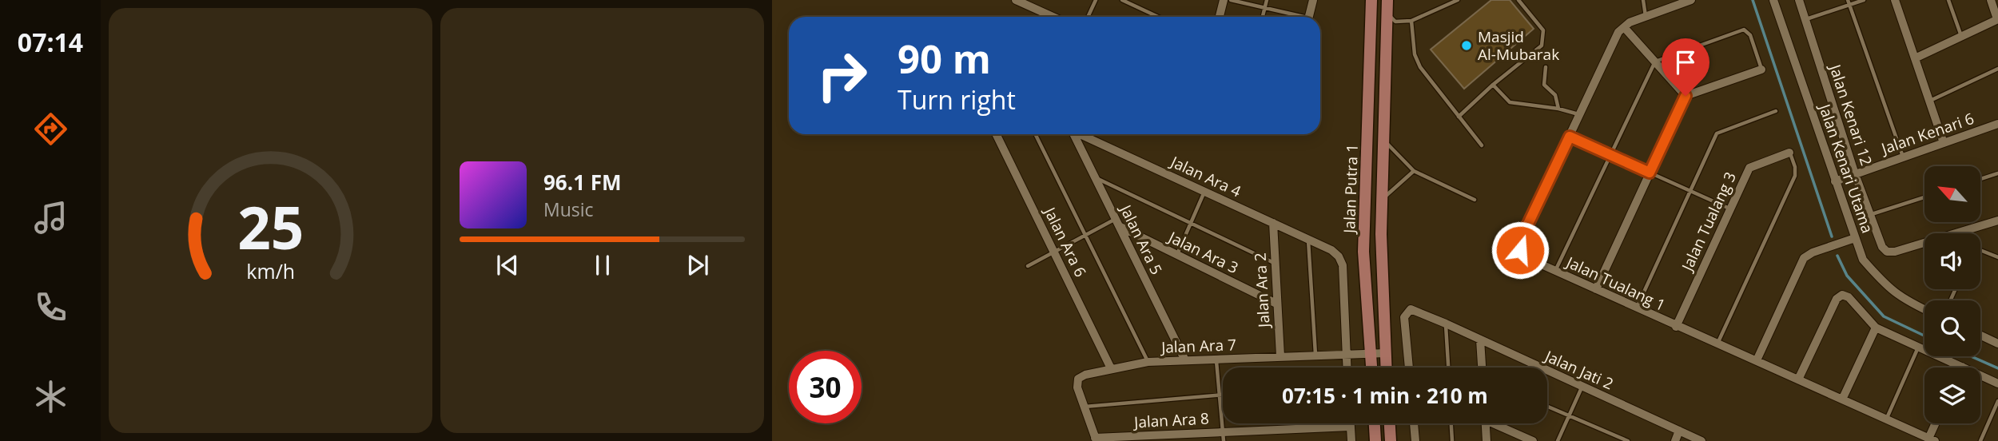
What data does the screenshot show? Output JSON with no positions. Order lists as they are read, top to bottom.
{
  "streets": {
    "main road": ["Jalan Putra 1"],
    "street": [
      "Jalan Kenari 12",
      "Jalan Kenari 6",
      "Jalan Kenari Utama",
      "Jalan Ara 4",
      "Jalan Tualang 3",
      "Jalan Ara 5",
      "Jalan Ara 6",
      "Jalan Ara 3",
      "Jalan Tualang 1",
      "Jalan Ara 2",
      "Jalan Ara 7",
      "Jalan Jati 2",
      "Jalan Ara 8"
    ]
  },
  "crossings": [
    ["Jalan Kenari 12", "Jalan Kenari 6"],
    ["Jalan Kenari 6", "Jalan Kenari Utama"],
    ["Jalan Ara 4", "Jalan Ara 2"],
    ["Jalan Ara 4", "Jalan Ara 7"],
    ["Jalan Putra 1", "Jalan Ara 7"],
    ["Jalan Tualang 3", "Jalan Tualang 1"],
    ["Jalan Ara 5", "Jalan Ara 3"],
    ["Jalan Ara 5", "Jalan Ara 7"],
    ["Jalan Ara 6", "Jalan Ara 7"],
    ["Jalan Ara 3", "Jalan Ara 2"],
    ["Jalan Ara 2", "Jalan Ara 7"],
    ["Jalan Ara 7", "Jalan Ara 8"]
  ],
  "places": ["Masjid Al-Mubarak"],
  "north": "top left",
  "page": {
    "tabs": "07:14",
    "turn": ["90 m", "Turn right"],
    "song": ["96.1 FM", "Music"],
    "limit": "30",
    "trip": "07:15 · 1 min · 210 m",
    "gauge": ["25", "km/h"]
  }
}
